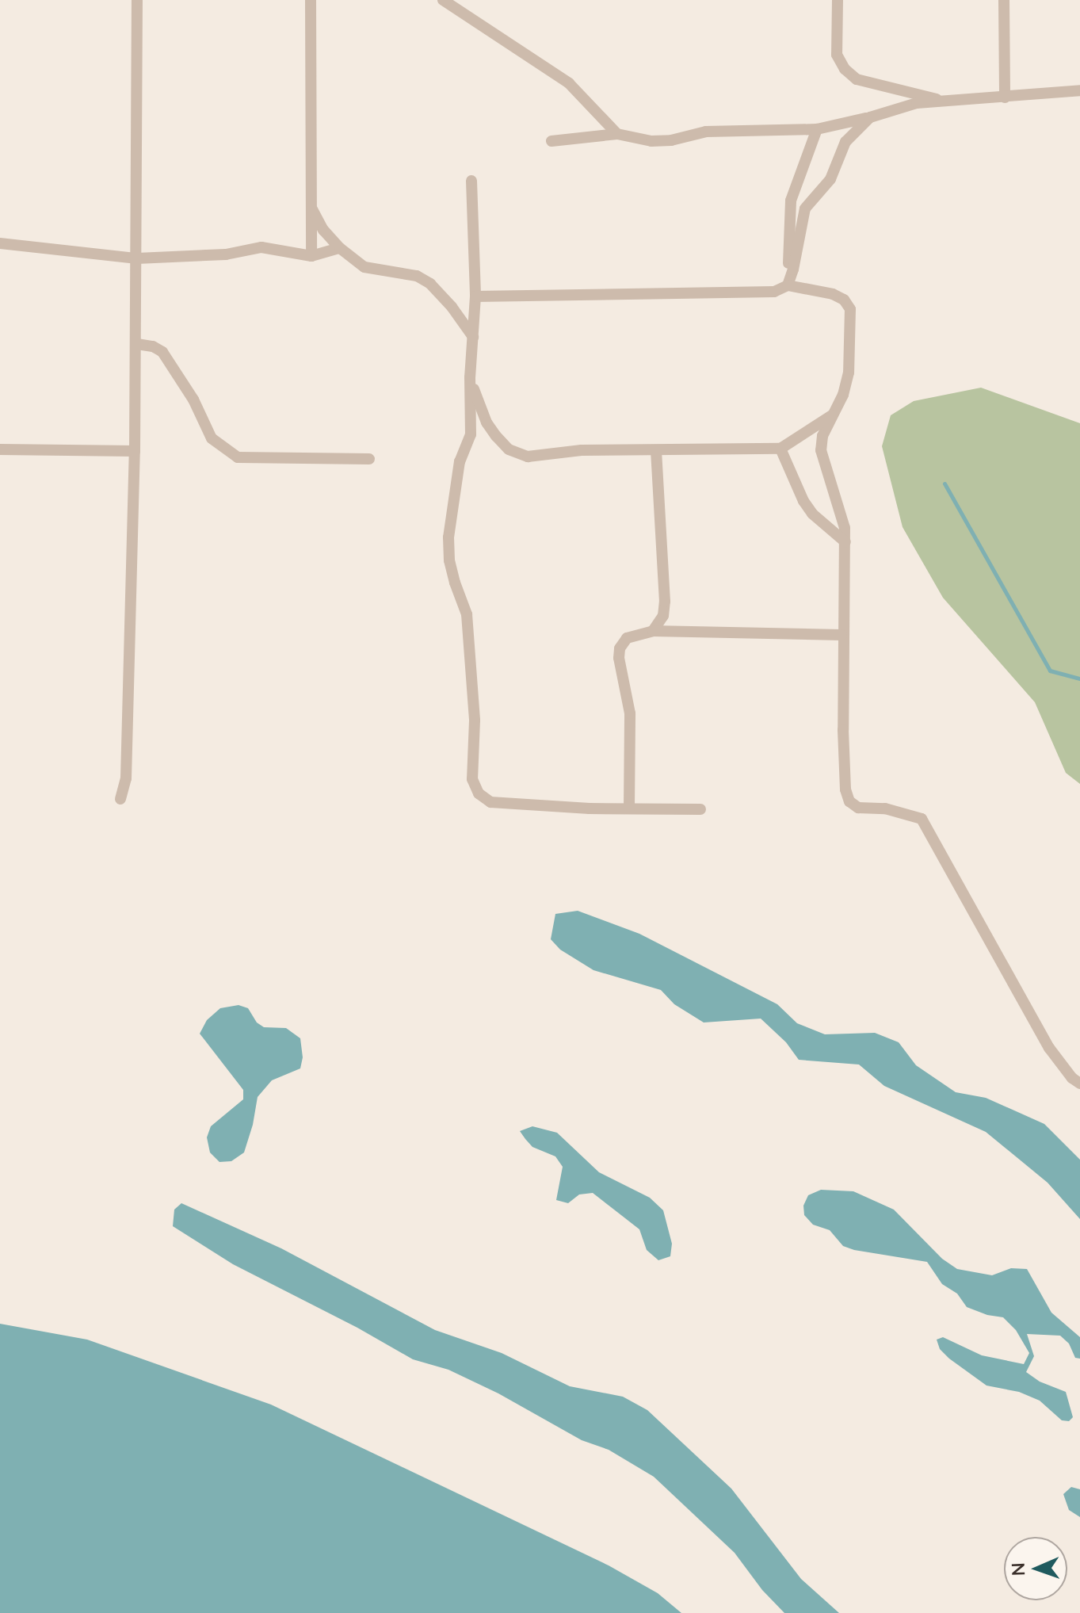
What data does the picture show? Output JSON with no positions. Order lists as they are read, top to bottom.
{
  "north": "left"
}
